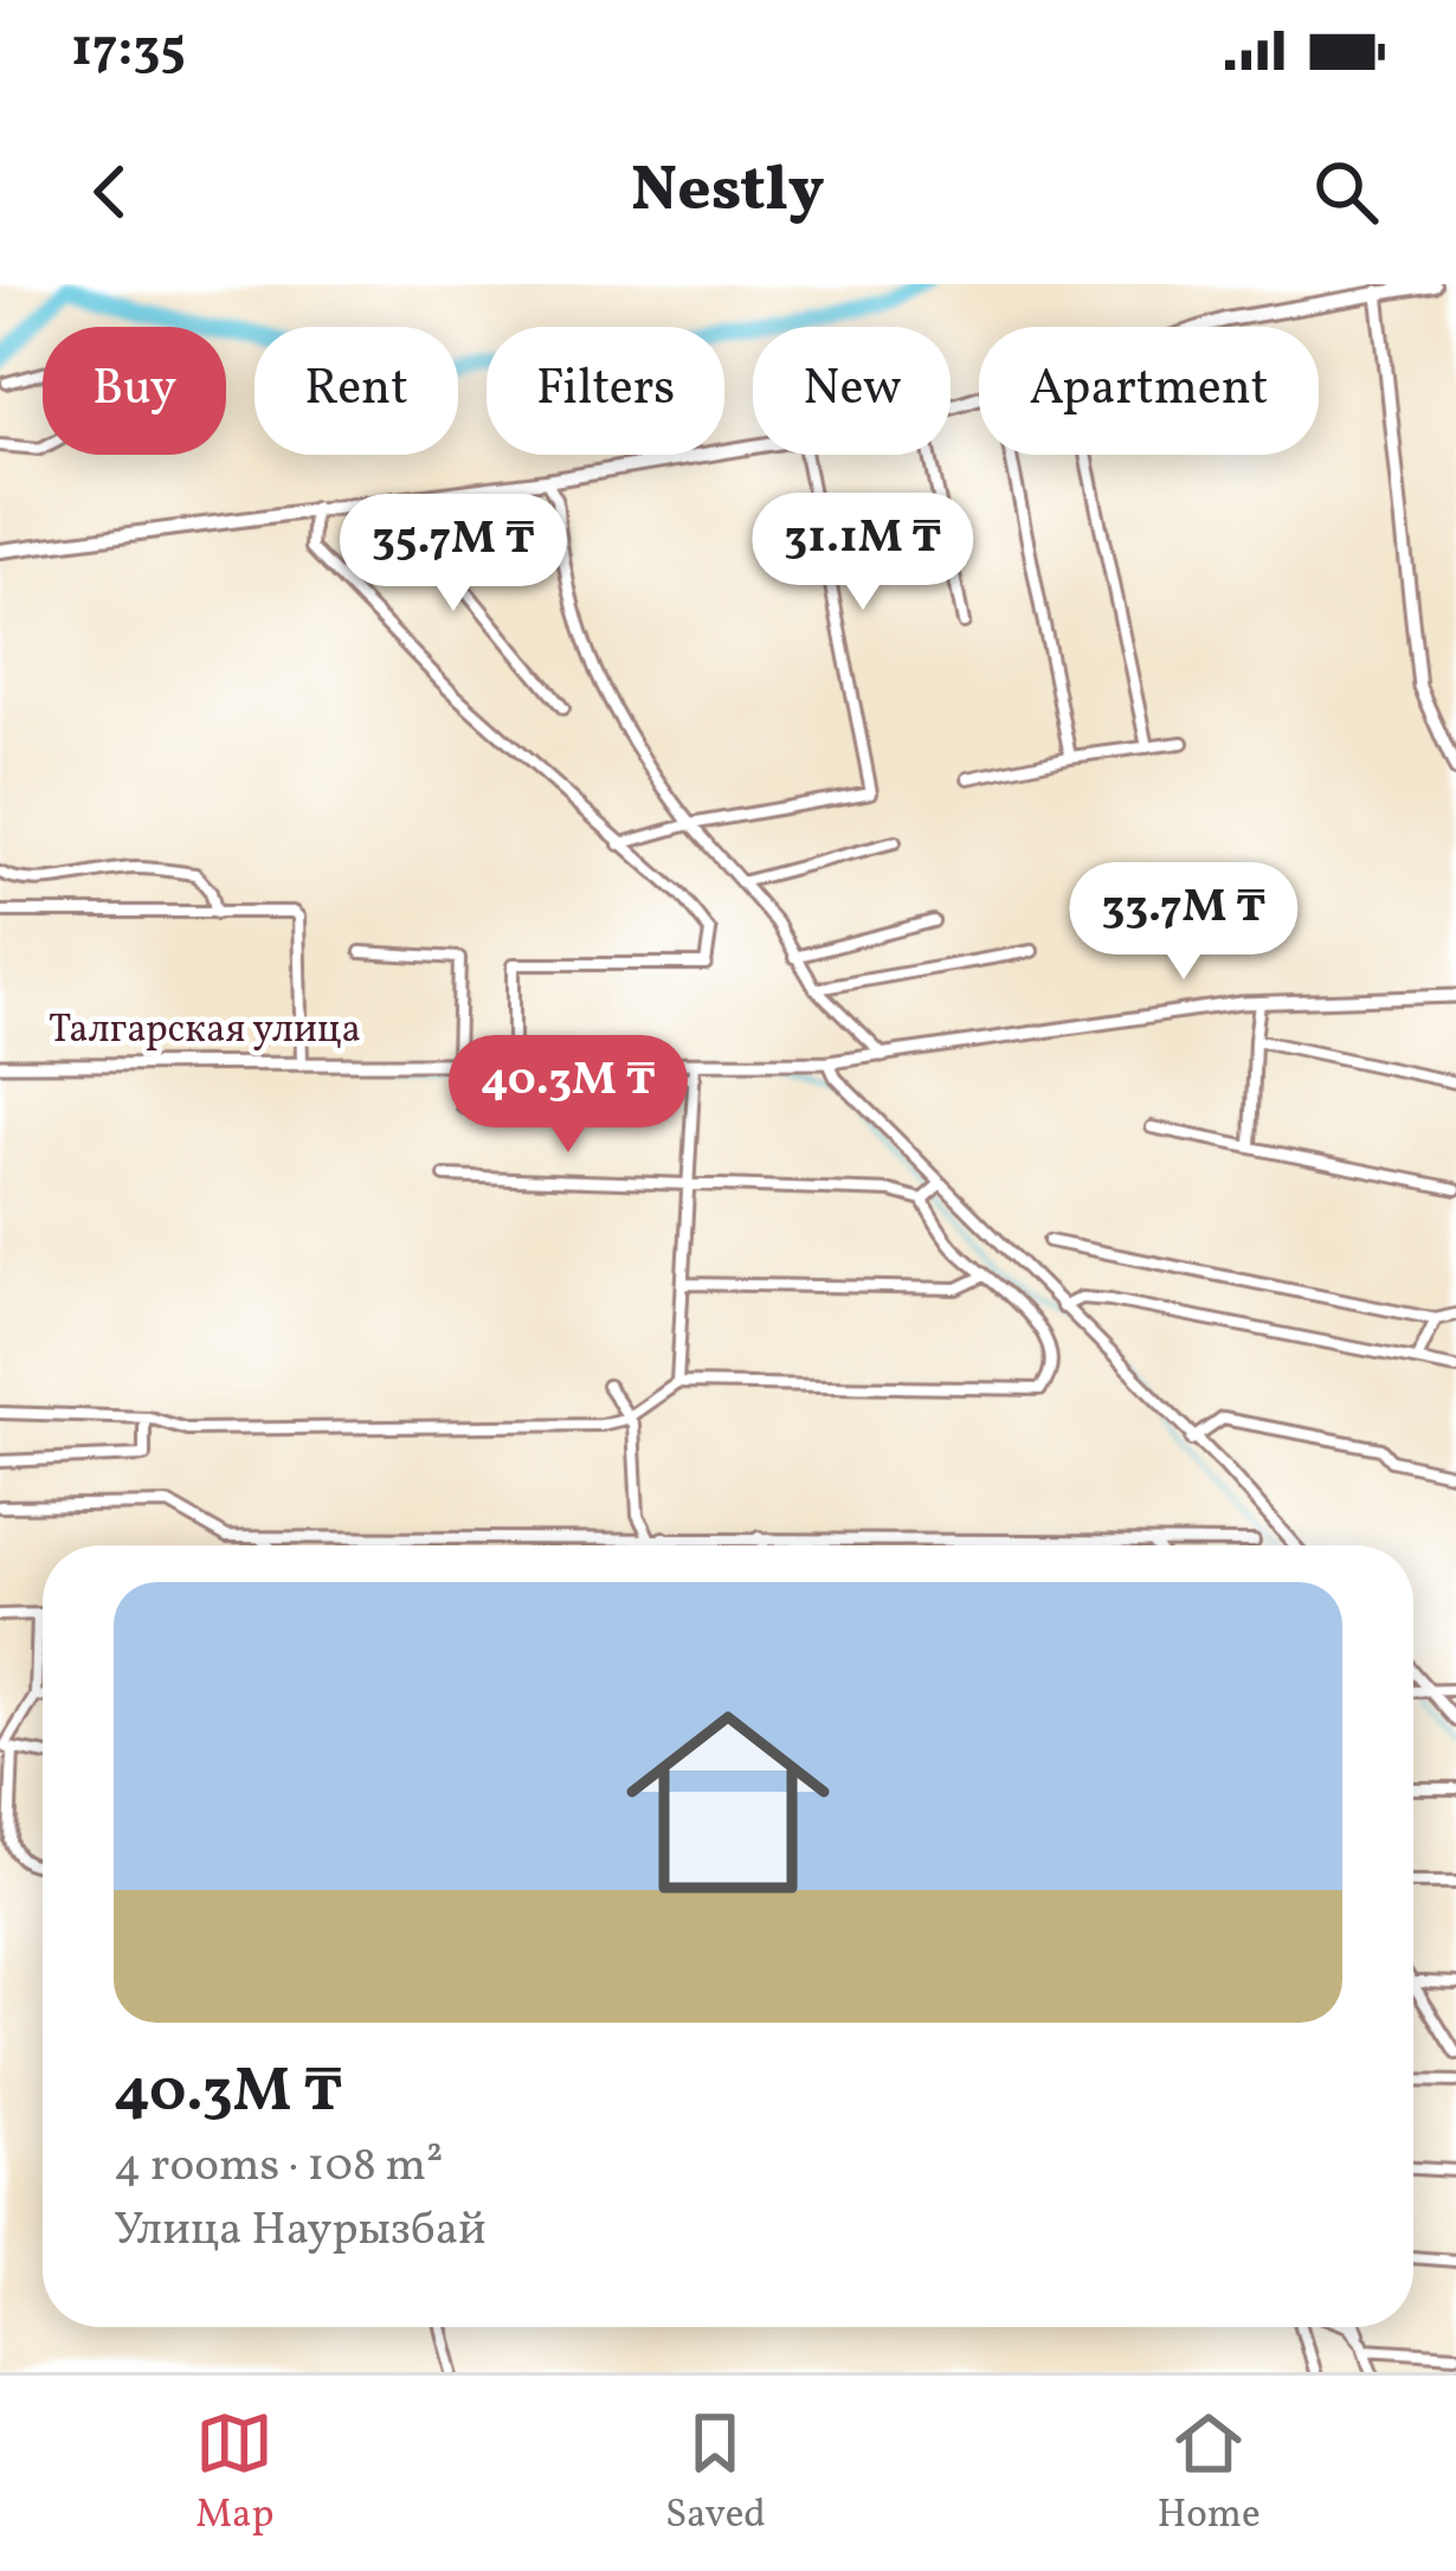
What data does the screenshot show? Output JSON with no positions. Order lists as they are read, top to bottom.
{
  "streets": {
    "street": ["Талгарская улица"]
  },
  "page": {
    "status": "17:35",
    "header": "Nestly",
    "chip": [
      "Buy",
      "Rent",
      "Filters",
      "New",
      "Apartment"
    ],
    "price": [
      "31.1M ₸",
      "35.7M ₸",
      "33.7M ₸",
      "40.3M ₸"
    ],
    "list": [
      {
        "name": "40.3M ₸",
        "note": "4 rooms · 108 m² · Улица Наурызбай"
      }
    ],
    "tabs": ["Map", "Saved", "Home"]
  }
}
